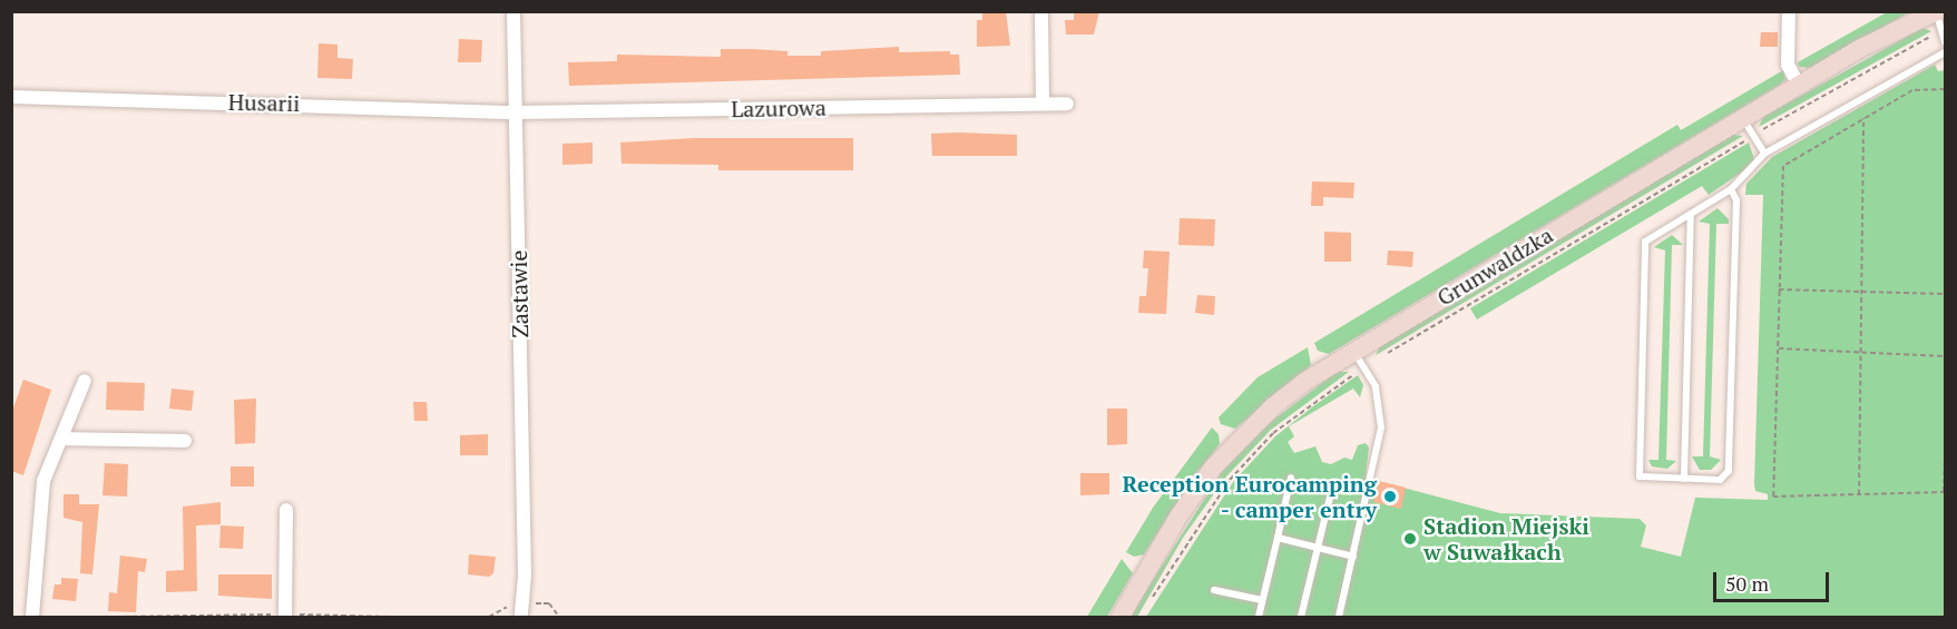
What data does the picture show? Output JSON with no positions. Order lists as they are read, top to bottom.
{
  "streets": {
    "main road": ["Grunwaldzka"],
    "street": ["Husarii", "Lazurowa", "Zastawie"]
  },
  "crossings": [
    ["Husarii", "Lazurowa"],
    ["Husarii", "Zastawie"],
    ["Lazurowa", "Zastawie"]
  ],
  "places": ["Reception Eurocamping - camper entry", "Stadion Miejski w Suwałkach"],
  "scale_bar": "50 m"
}
